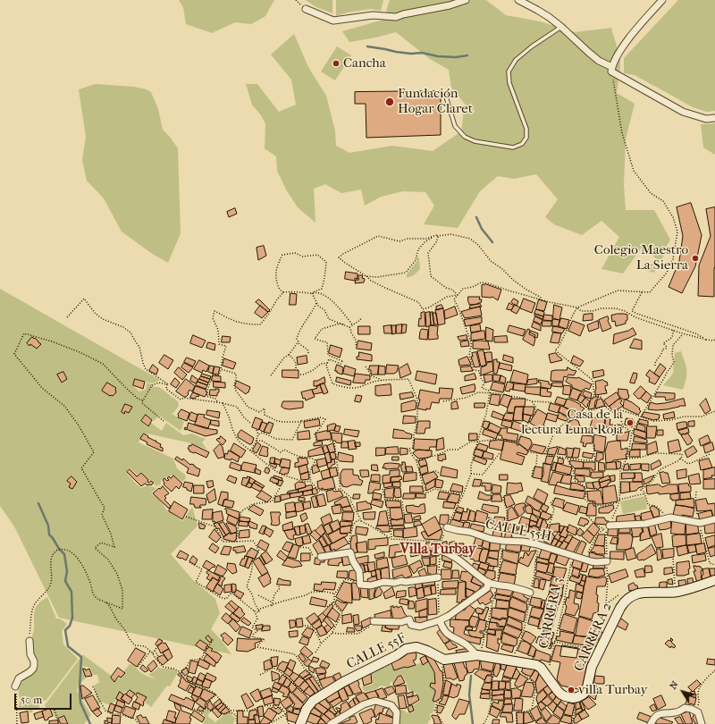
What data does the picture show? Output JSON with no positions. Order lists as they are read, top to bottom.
{
  "streets": {
    "street": ["CALLE 55H", "CARRERA 2", "CALLE 55F"],
    "path": ["CARRERA 3"]
  },
  "crossings": [
    ["CALLE 55H", "CARRERA 3"],
    ["CALLE 55H", "CARRERA 2"],
    ["CARRERA 3", "CALLE 55F"],
    ["CARRERA 2", "CALLE 55F"]
  ],
  "districts": ["Villa Turbay"],
  "places": [
    "Cancha",
    "Fundación Hogar Claret",
    "Colegio Maestro La Sierra",
    "Casa de la lectura Luna Roja",
    "villa Turbay"
  ],
  "scale_bar": "50 m",
  "north": "top left"
}
